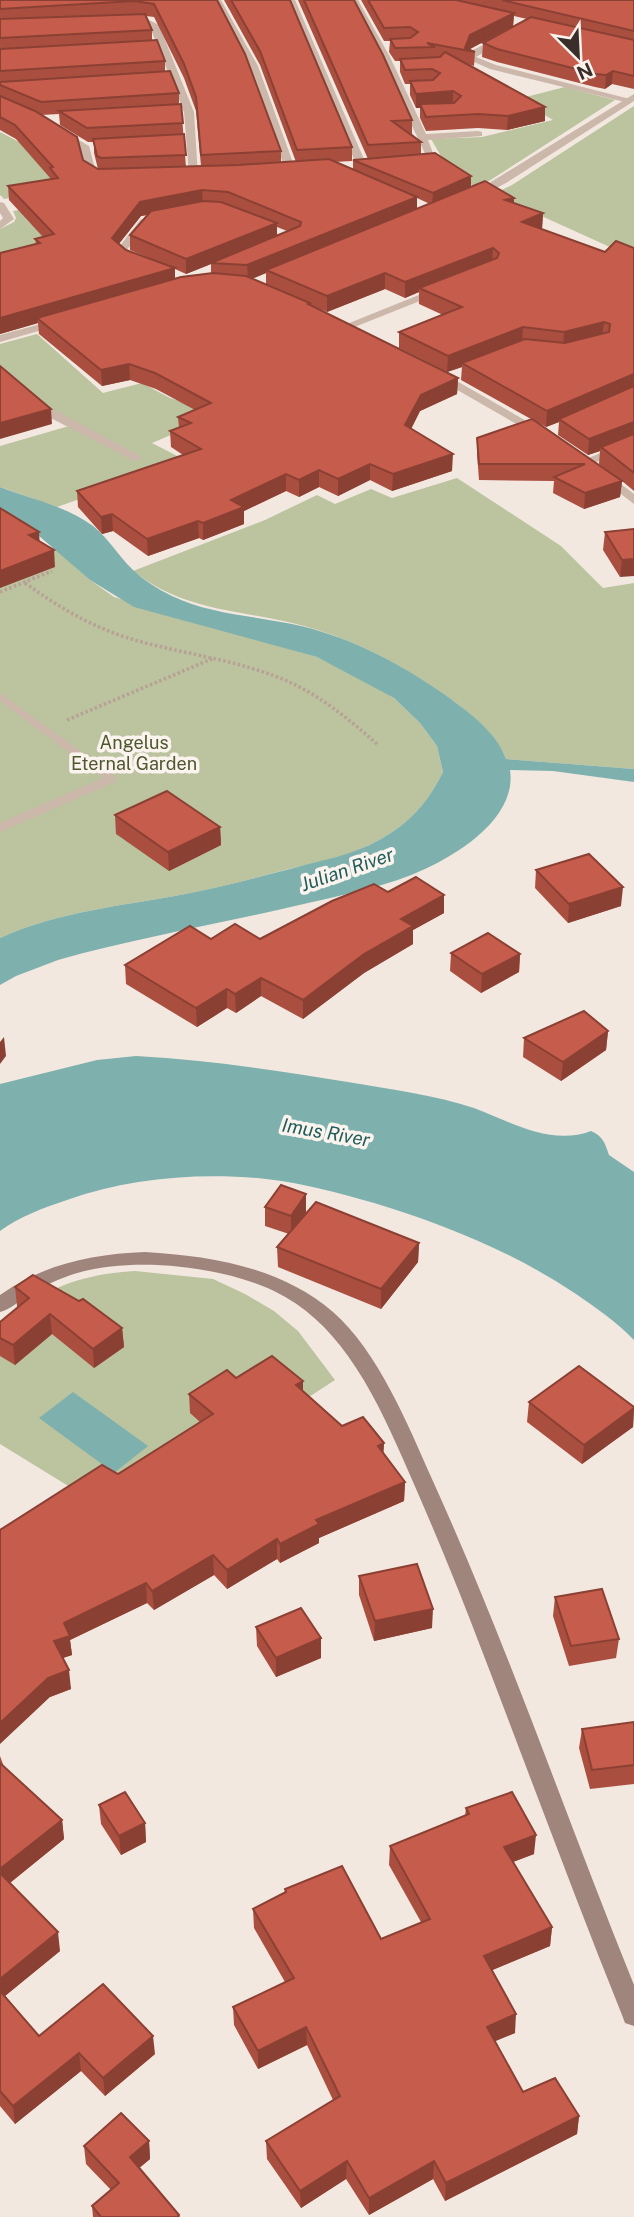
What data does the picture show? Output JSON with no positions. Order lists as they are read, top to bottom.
{
  "water": ["Julian River", "Imus River"],
  "parks": ["Angelus Eternal Garden"],
  "north": "bottom right"
}
